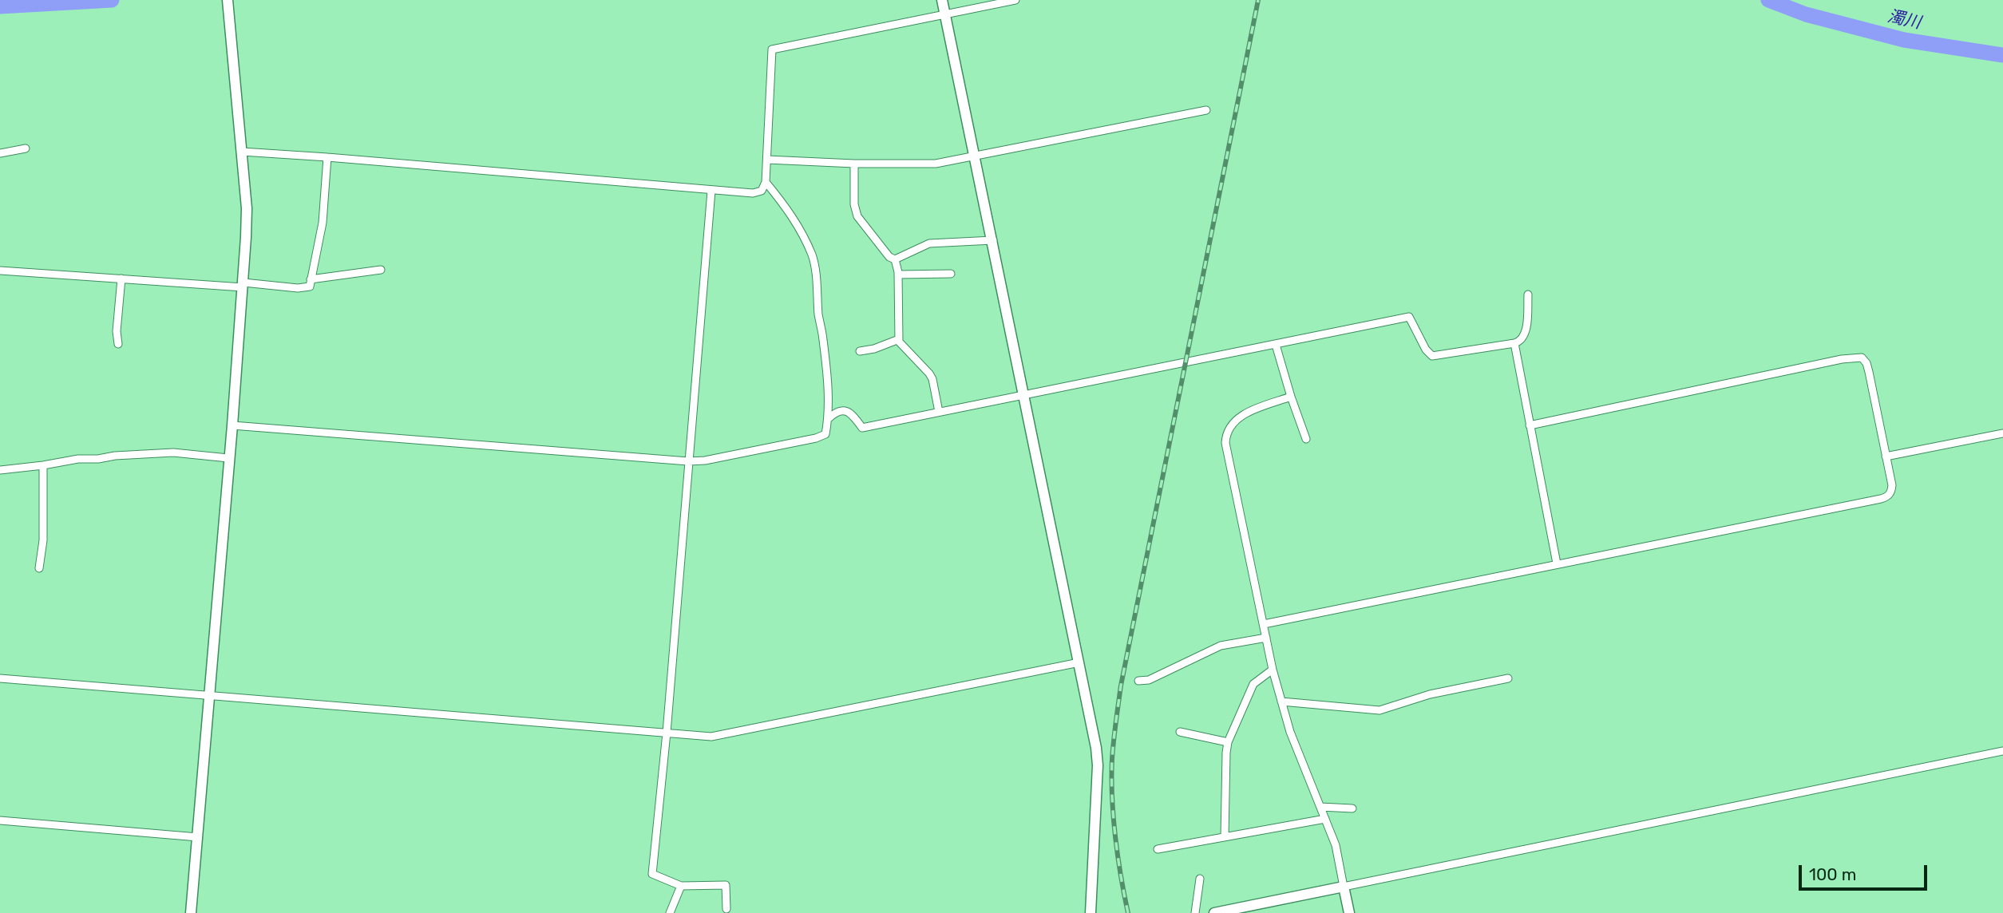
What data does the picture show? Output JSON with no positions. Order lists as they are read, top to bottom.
{
  "water": ["濁川"],
  "scale_bar": "100 m"
}
